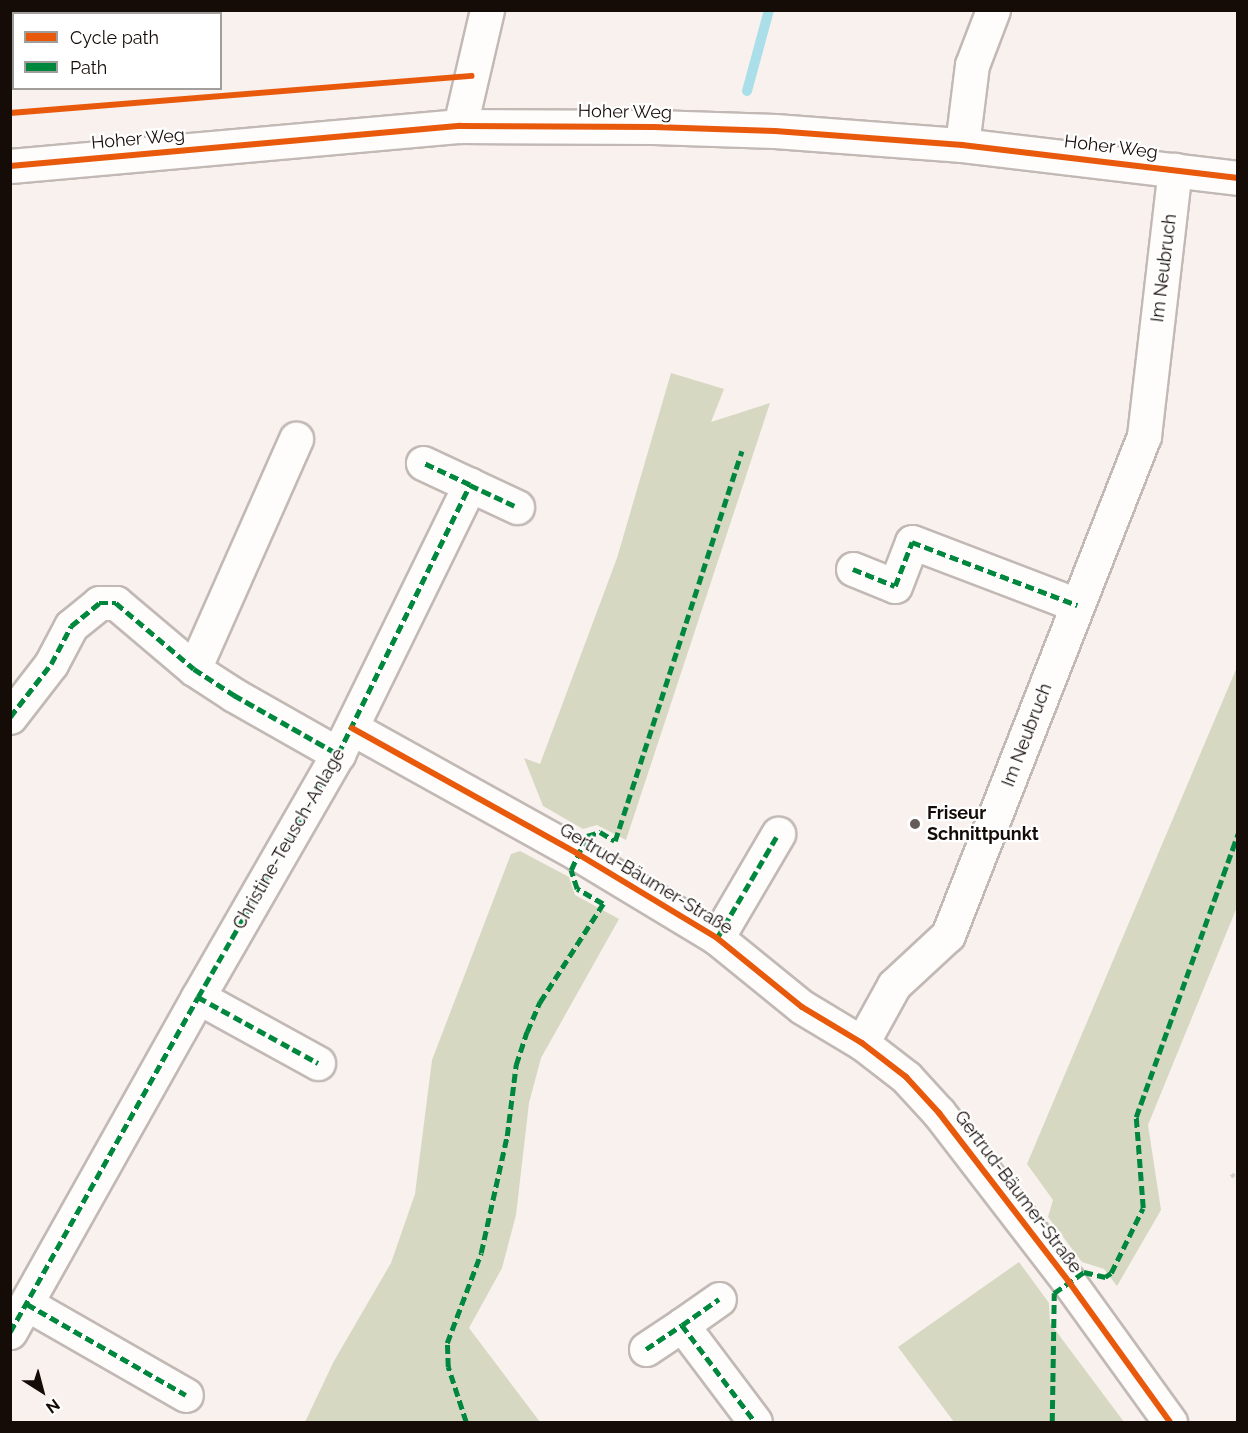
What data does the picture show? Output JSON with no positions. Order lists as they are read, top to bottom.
{
  "streets": {
    "street": [
      "Hoher Weg",
      "Im Neubruch",
      "Christine-Teusch-Anlage",
      "Gertrud-Bäumer-Straße"
    ]
  },
  "crossings": [
    ["Hoher Weg", "Im Neubruch"],
    ["Im Neubruch", "Gertrud-Bäumer-Straße"],
    ["Christine-Teusch-Anlage", "Gertrud-Bäumer-Straße"]
  ],
  "places": ["Friseur Schnittpunkt"],
  "legend": ["Cycle path", "Path"],
  "north": "bottom right"
}
